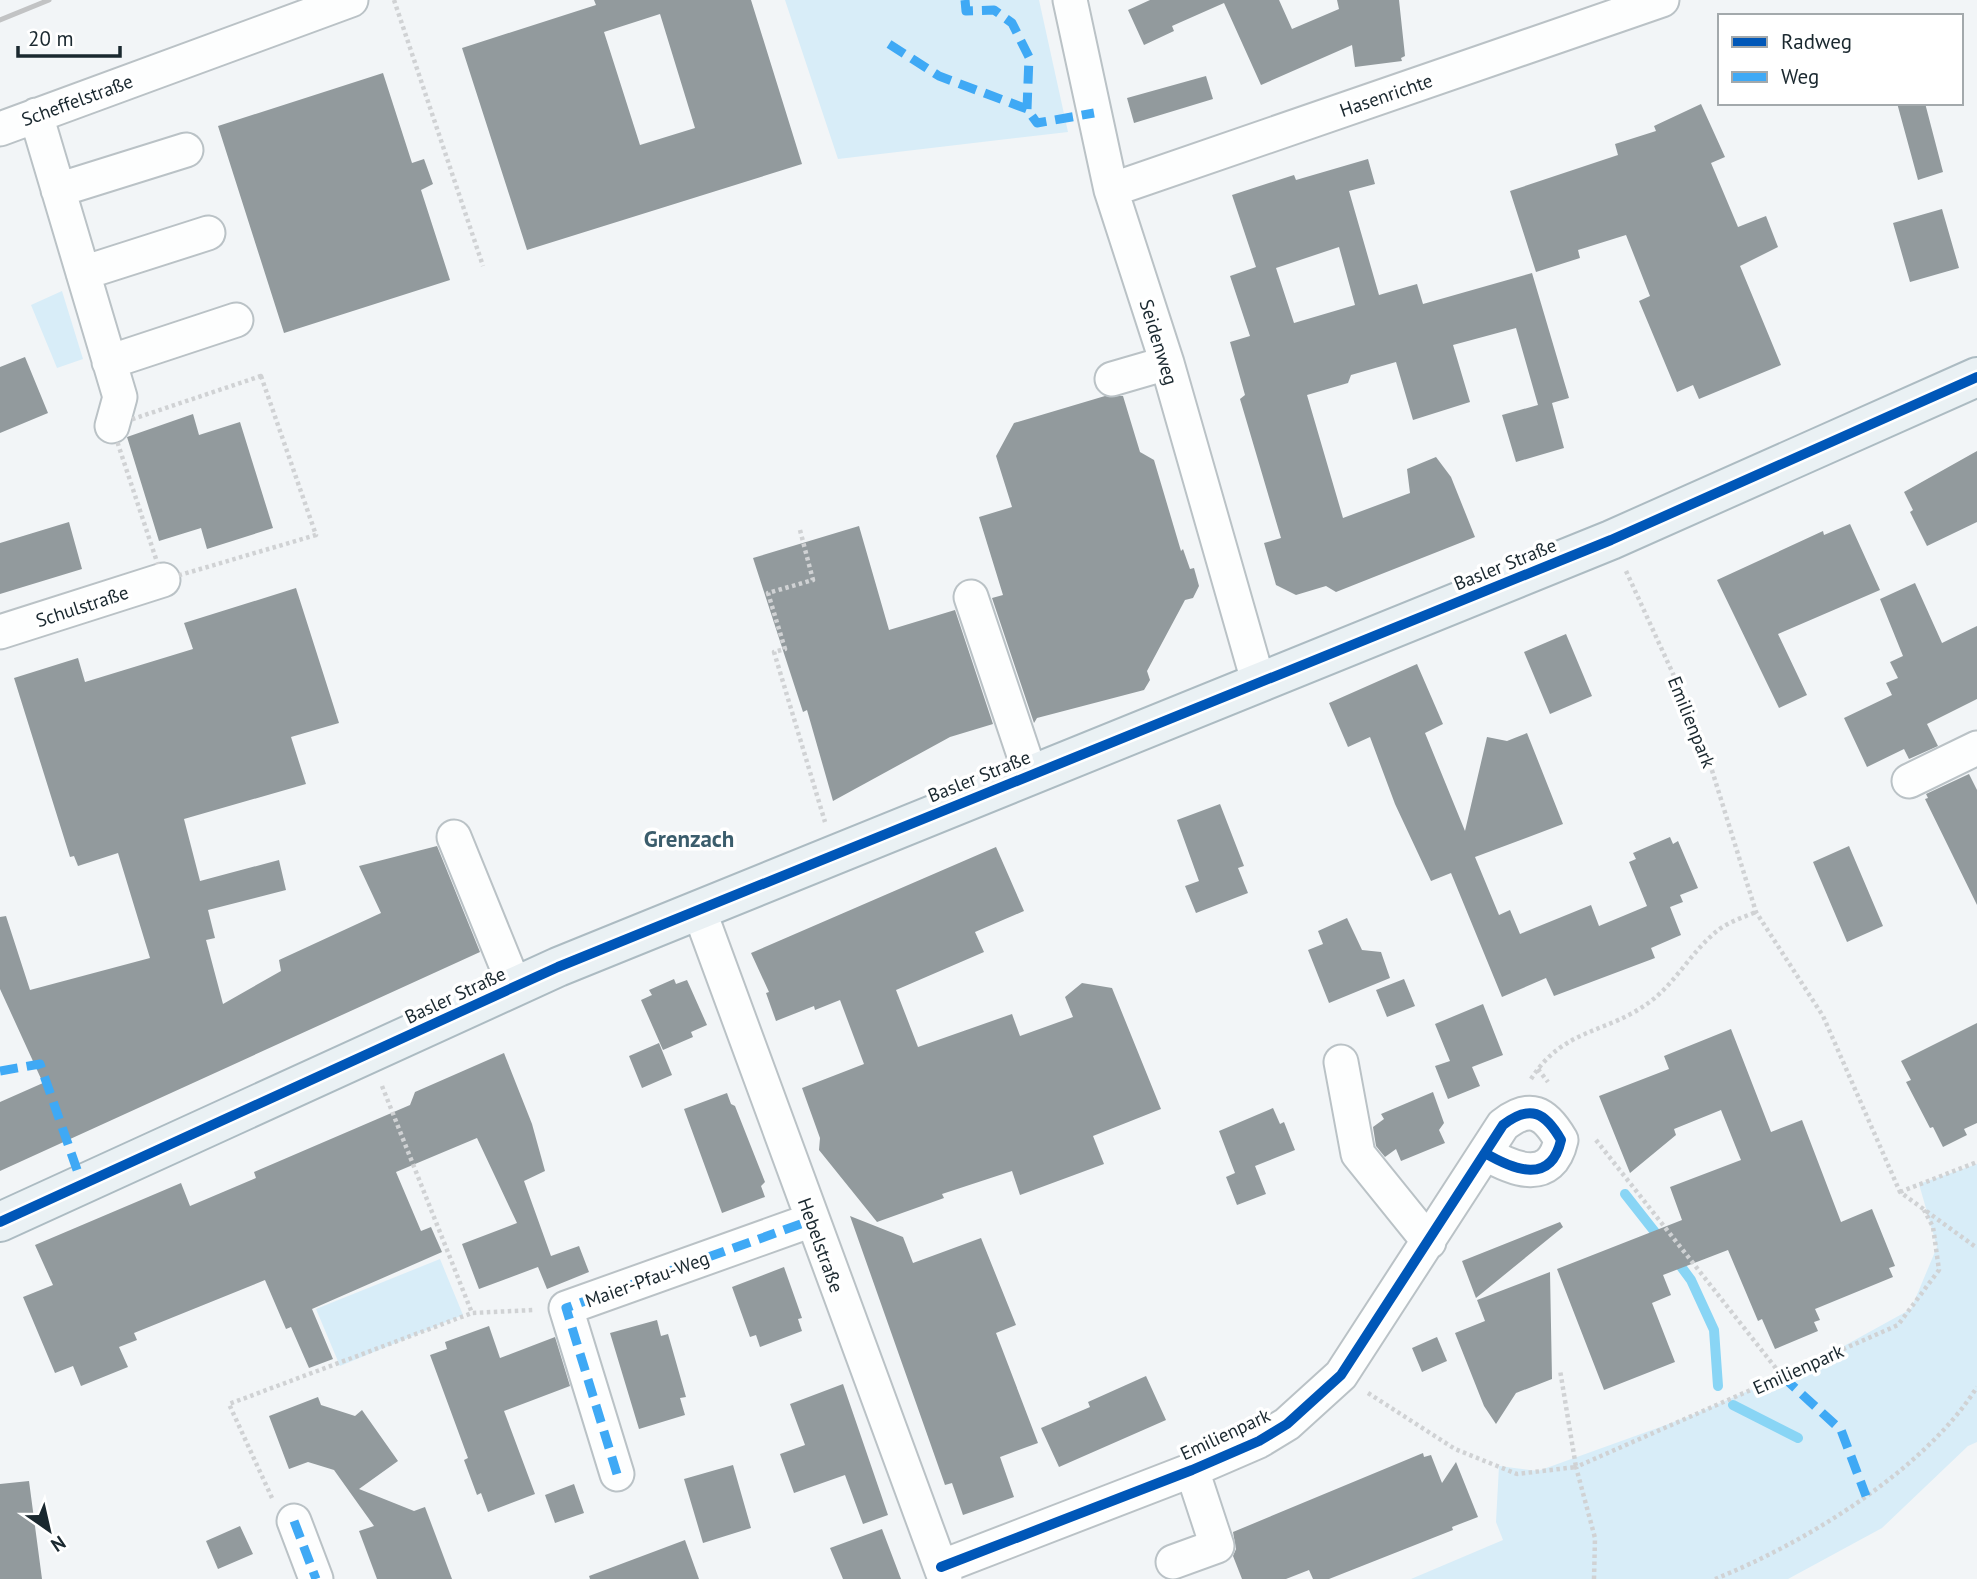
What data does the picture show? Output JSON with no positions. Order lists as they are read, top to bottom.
{
  "streets": {
    "main road": ["Basler Straße"],
    "street": [
      "Hasenrichte",
      "Scheffelstraße",
      "Seidenweg",
      "Schulstraße",
      "Emilienpark",
      "Hebelstraße",
      "Maier-Pfau-Weg"
    ]
  },
  "crossings": [
    ["Hasenrichte", "Seidenweg"],
    ["Seidenweg", "Basler Straße"],
    ["Basler Straße", "Emilienpark"],
    ["Basler Straße", "Hebelstraße"],
    ["Emilienpark", "Hebelstraße"],
    ["Hebelstraße", "Maier-Pfau-Weg"]
  ],
  "districts": ["Grenzach"],
  "legend": ["Radweg", "Weg"],
  "scale_bar": "20 m",
  "north": "bottom right"
}
